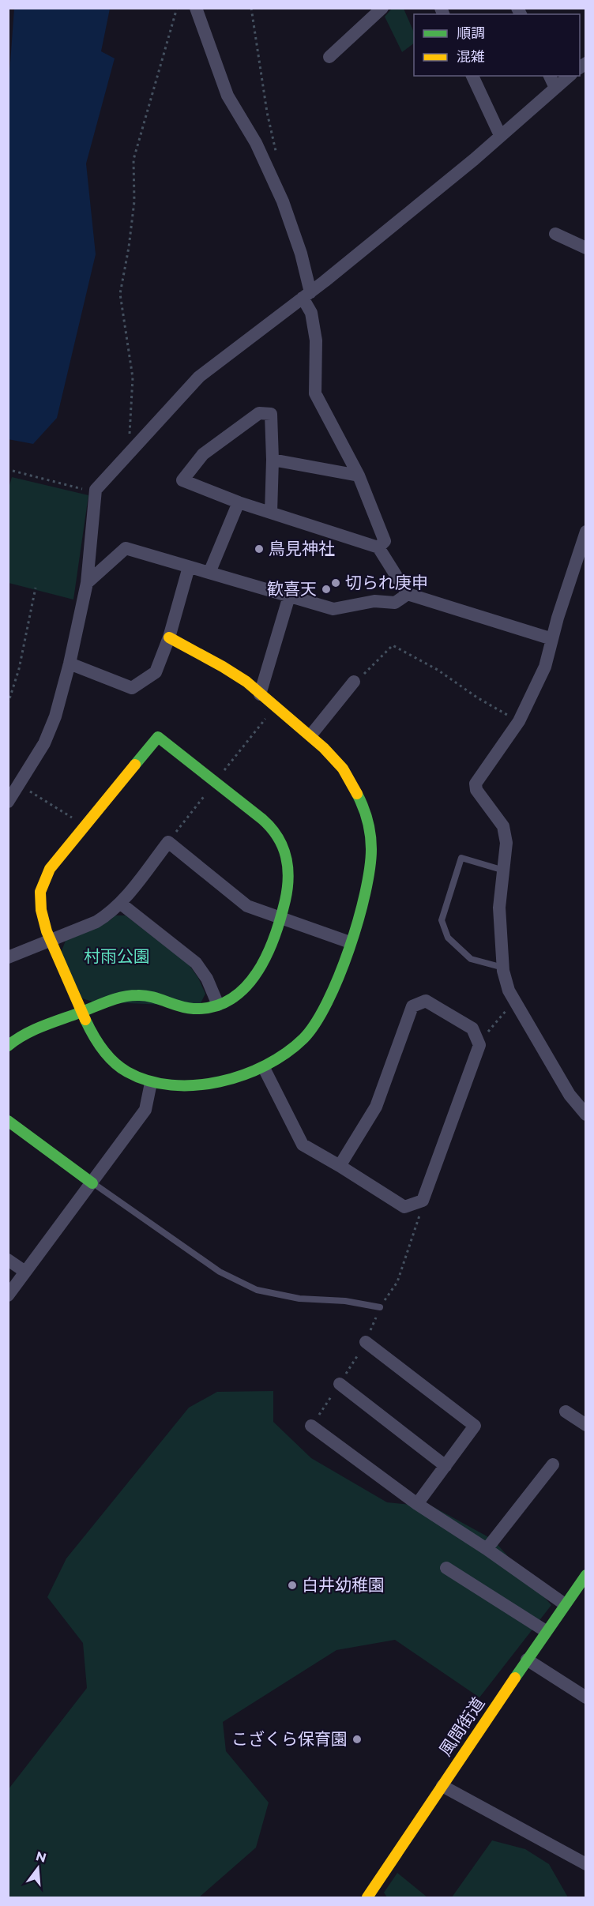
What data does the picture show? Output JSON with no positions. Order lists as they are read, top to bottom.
{
  "streets": {
    "street": ["風間街道"]
  },
  "parks": ["村雨公園"],
  "places": [
    "鳥見神社",
    "切られ庚申",
    "歓喜天",
    "白井幼稚園",
    "こざくら保育園"
  ],
  "legend": ["順調", "混雑"],
  "north": "top"
}
